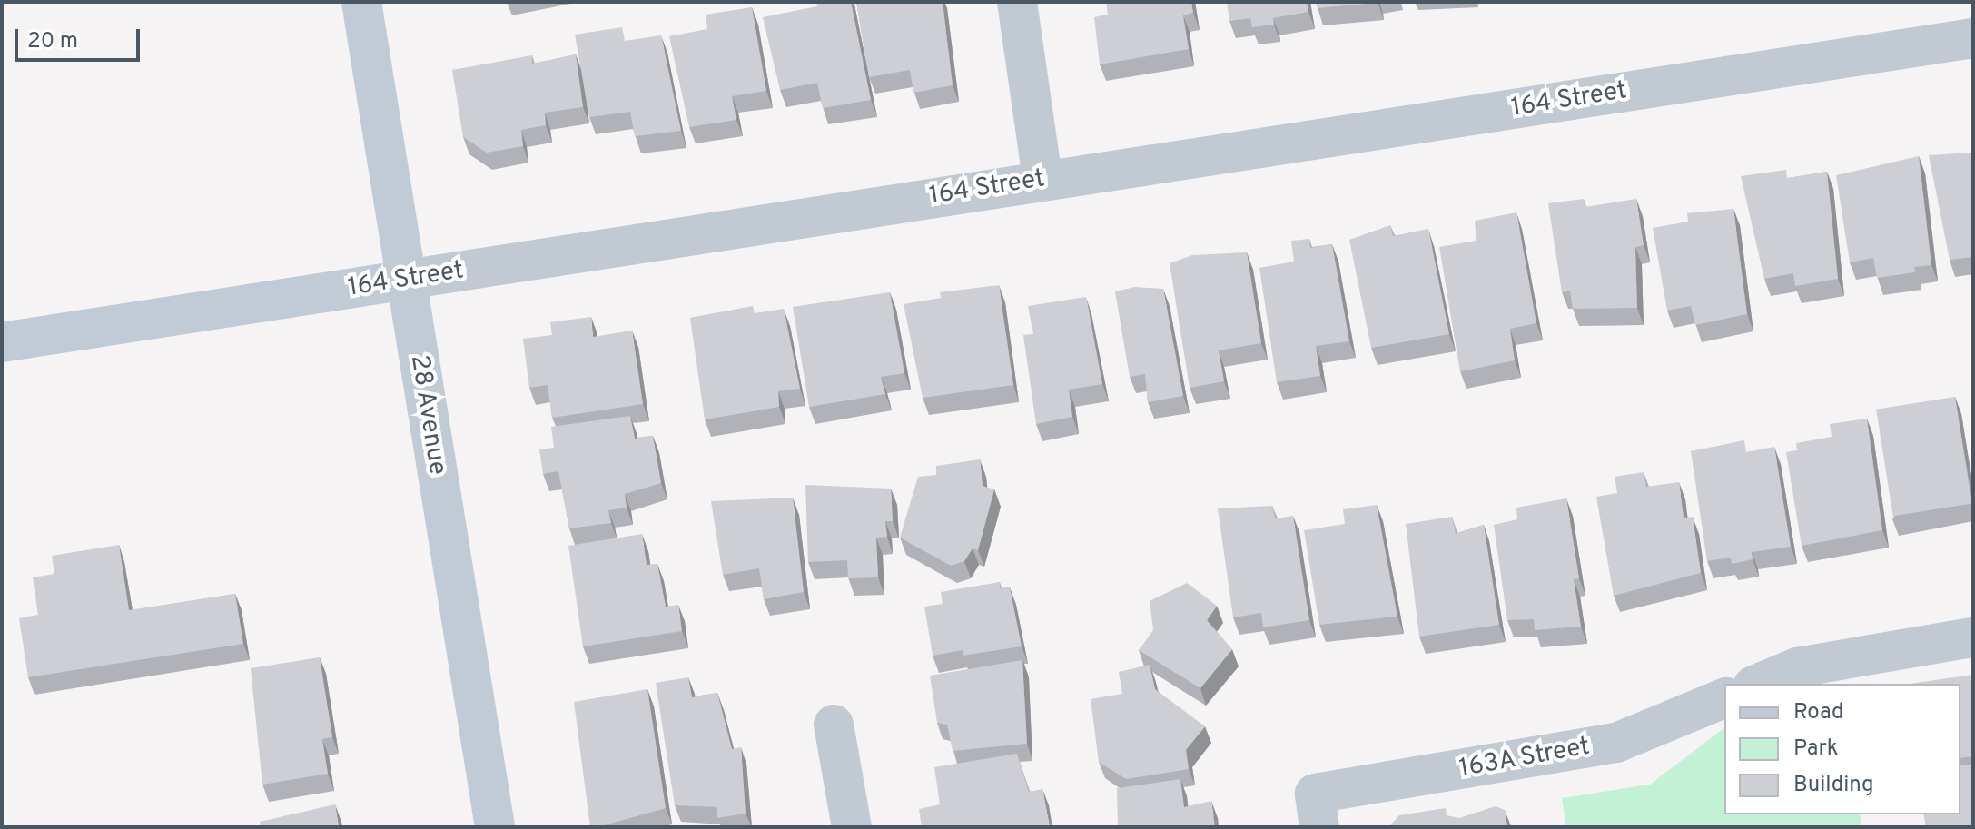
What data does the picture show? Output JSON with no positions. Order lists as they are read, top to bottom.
{
  "streets": {
    "street": ["164 Street", "28 Avenue", "163A Street"]
  },
  "crossings": [
    ["164 Street", "28 Avenue"]
  ],
  "legend": ["Road", "Park", "Building"],
  "scale_bar": "20 m"
}
